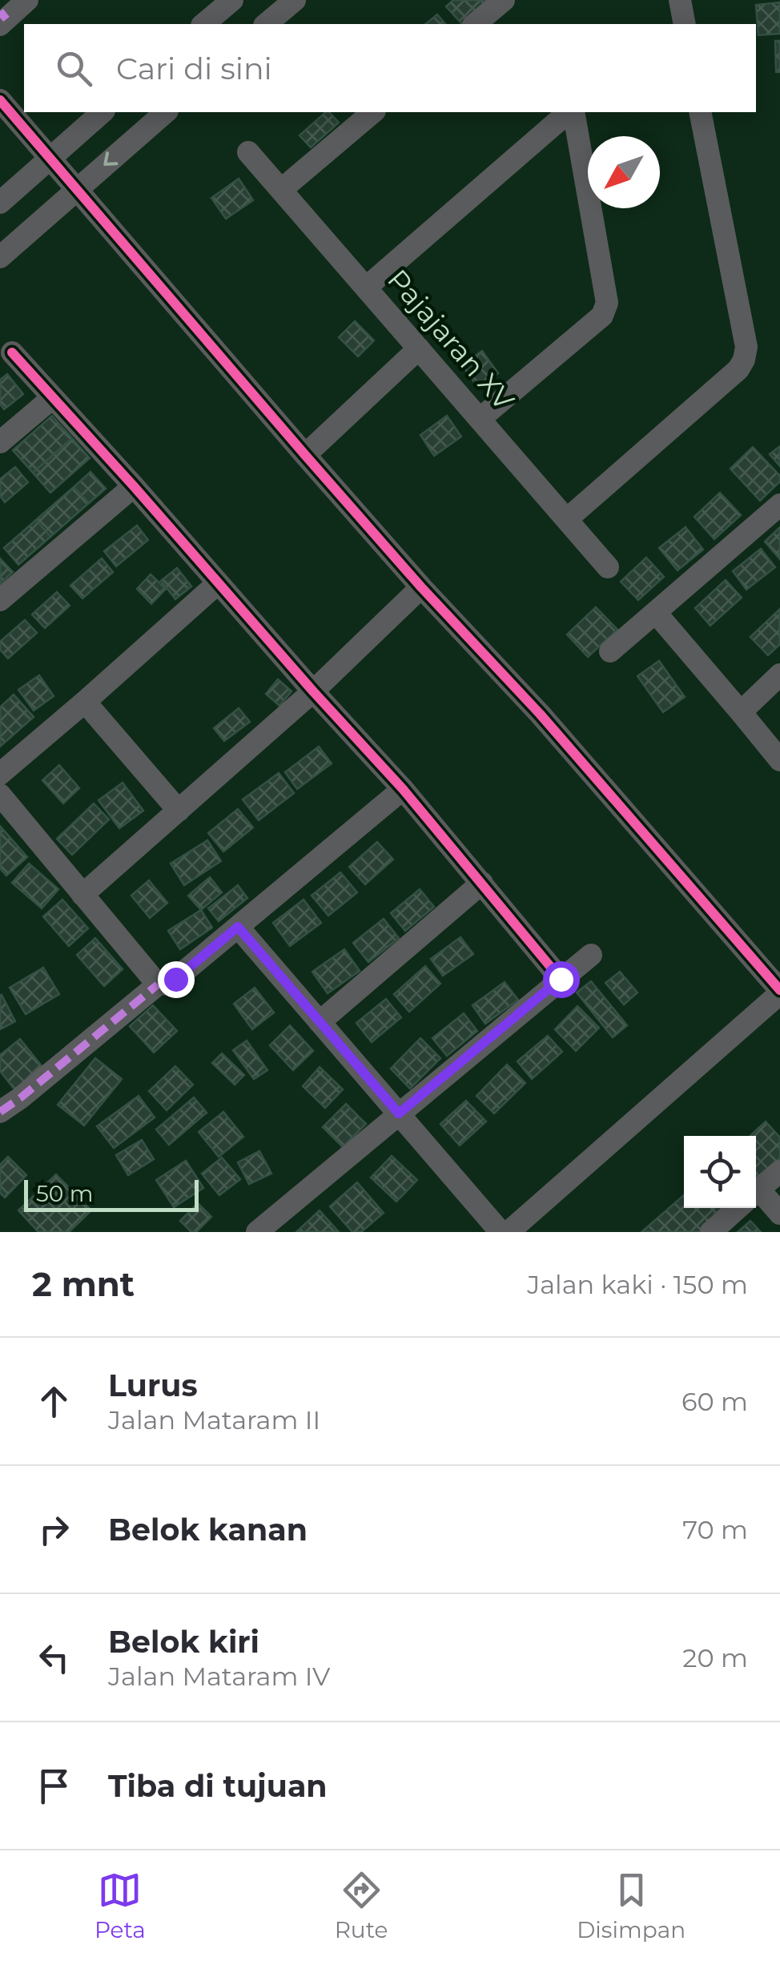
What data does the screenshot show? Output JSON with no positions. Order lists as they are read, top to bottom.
{
  "streets": {
    "street": ["Pajajaran XV"]
  },
  "scale_bar": "50 m",
  "north": "bottom left",
  "page": {
    "search": "Cari di sini",
    "scale": "50 m",
    "heading": ["2 mnt", "Jalan kaki · 150 m"],
    "list": [
      ["Lurus", "Jalan Mataram II", "60 m"],
      ["Belok kanan", "70 m"],
      ["Belok kiri", "Jalan Mataram IV", "20 m"],
      "Tiba di tujuan"
    ],
    "nav": ["Peta", "Rute", "Disimpan"]
  }
}
